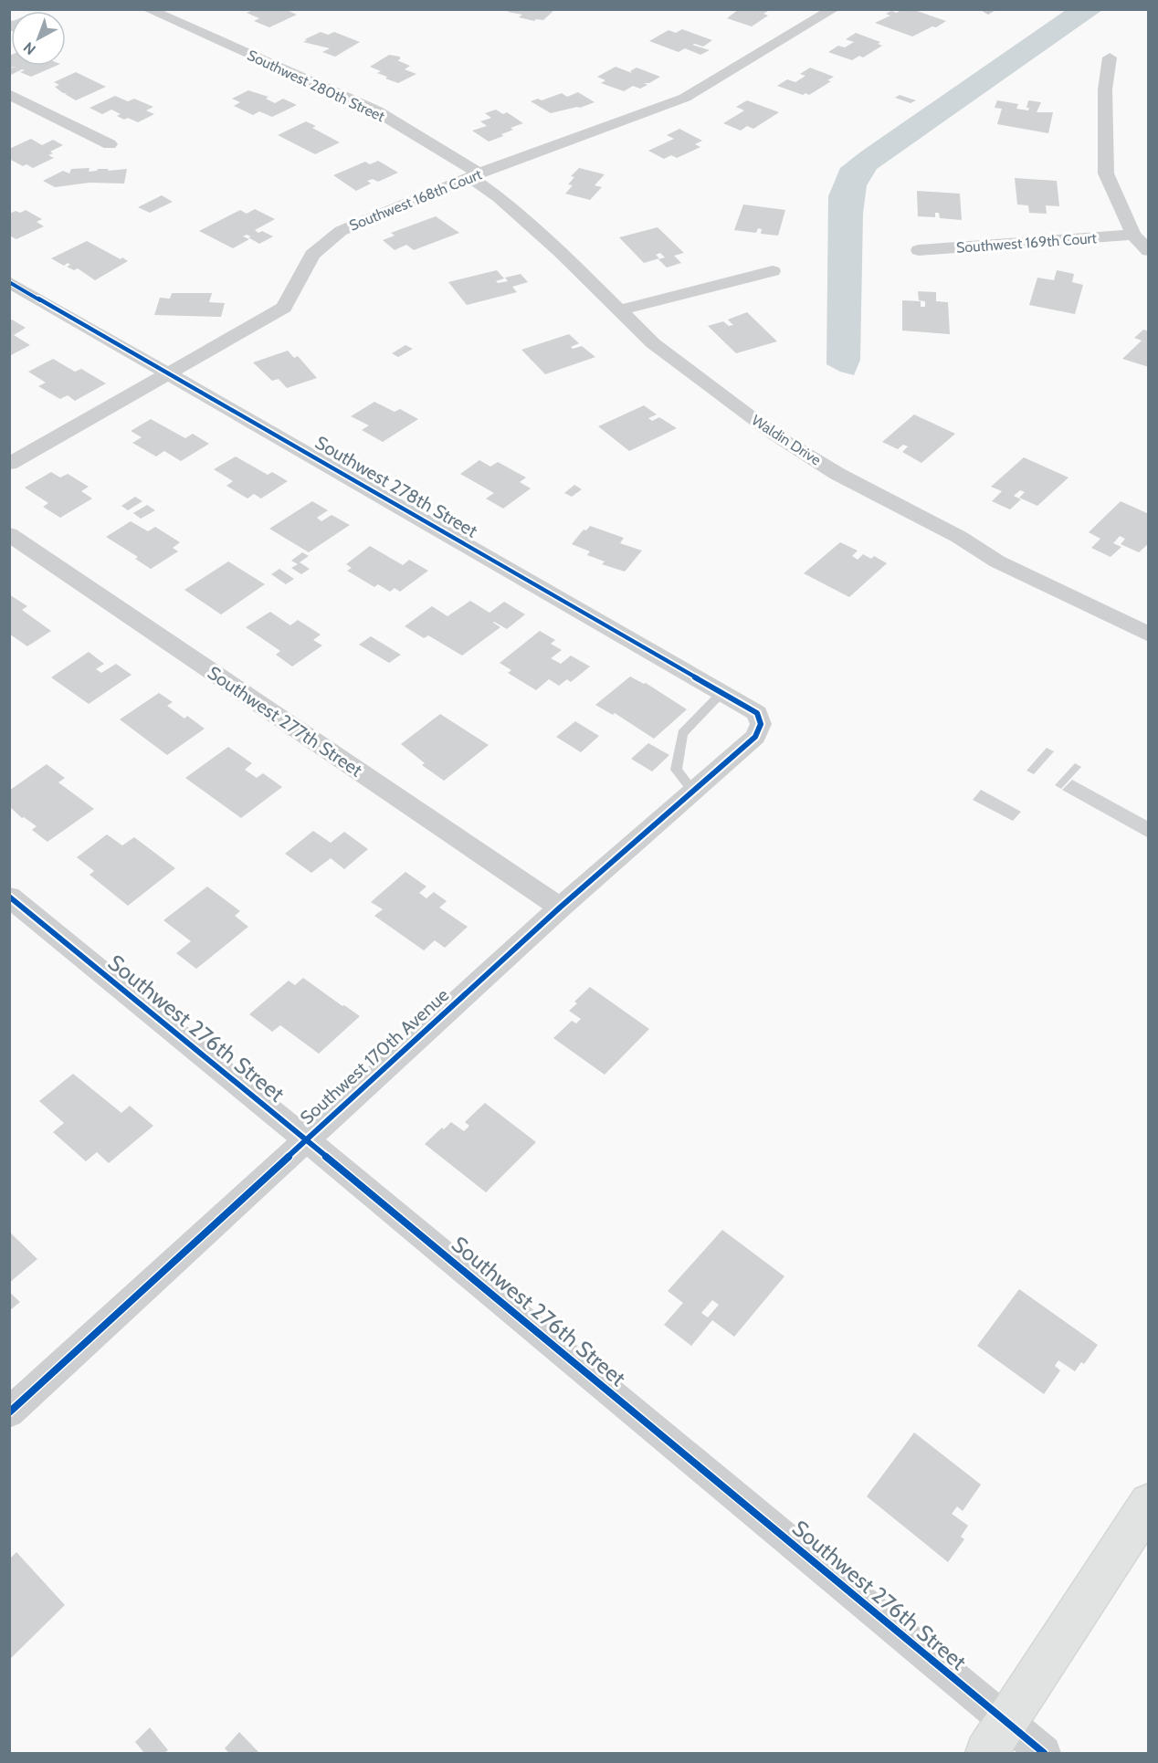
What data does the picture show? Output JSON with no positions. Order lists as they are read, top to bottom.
{
  "streets": {
    "street": [
      "Southwest 280th Street",
      "Southwest 168th Court",
      "Southwest 169th Court",
      "Waldin Drive",
      "Southwest 278th Street",
      "Southwest 277th Street",
      "Southwest 276th Street",
      "Southwest 170th Avenue"
    ]
  },
  "crossings": [
    ["Southwest 280th Street", "Southwest 168th Court"],
    ["Southwest 280th Street", "Waldin Drive"],
    ["Southwest 168th Court", "Waldin Drive"],
    ["Southwest 168th Court", "Southwest 278th Street"],
    ["Southwest 278th Street", "Southwest 170th Avenue"],
    ["Southwest 277th Street", "Southwest 170th Avenue"],
    ["Southwest 276th Street", "Southwest 170th Avenue"]
  ],
  "north": "bottom left"
}
